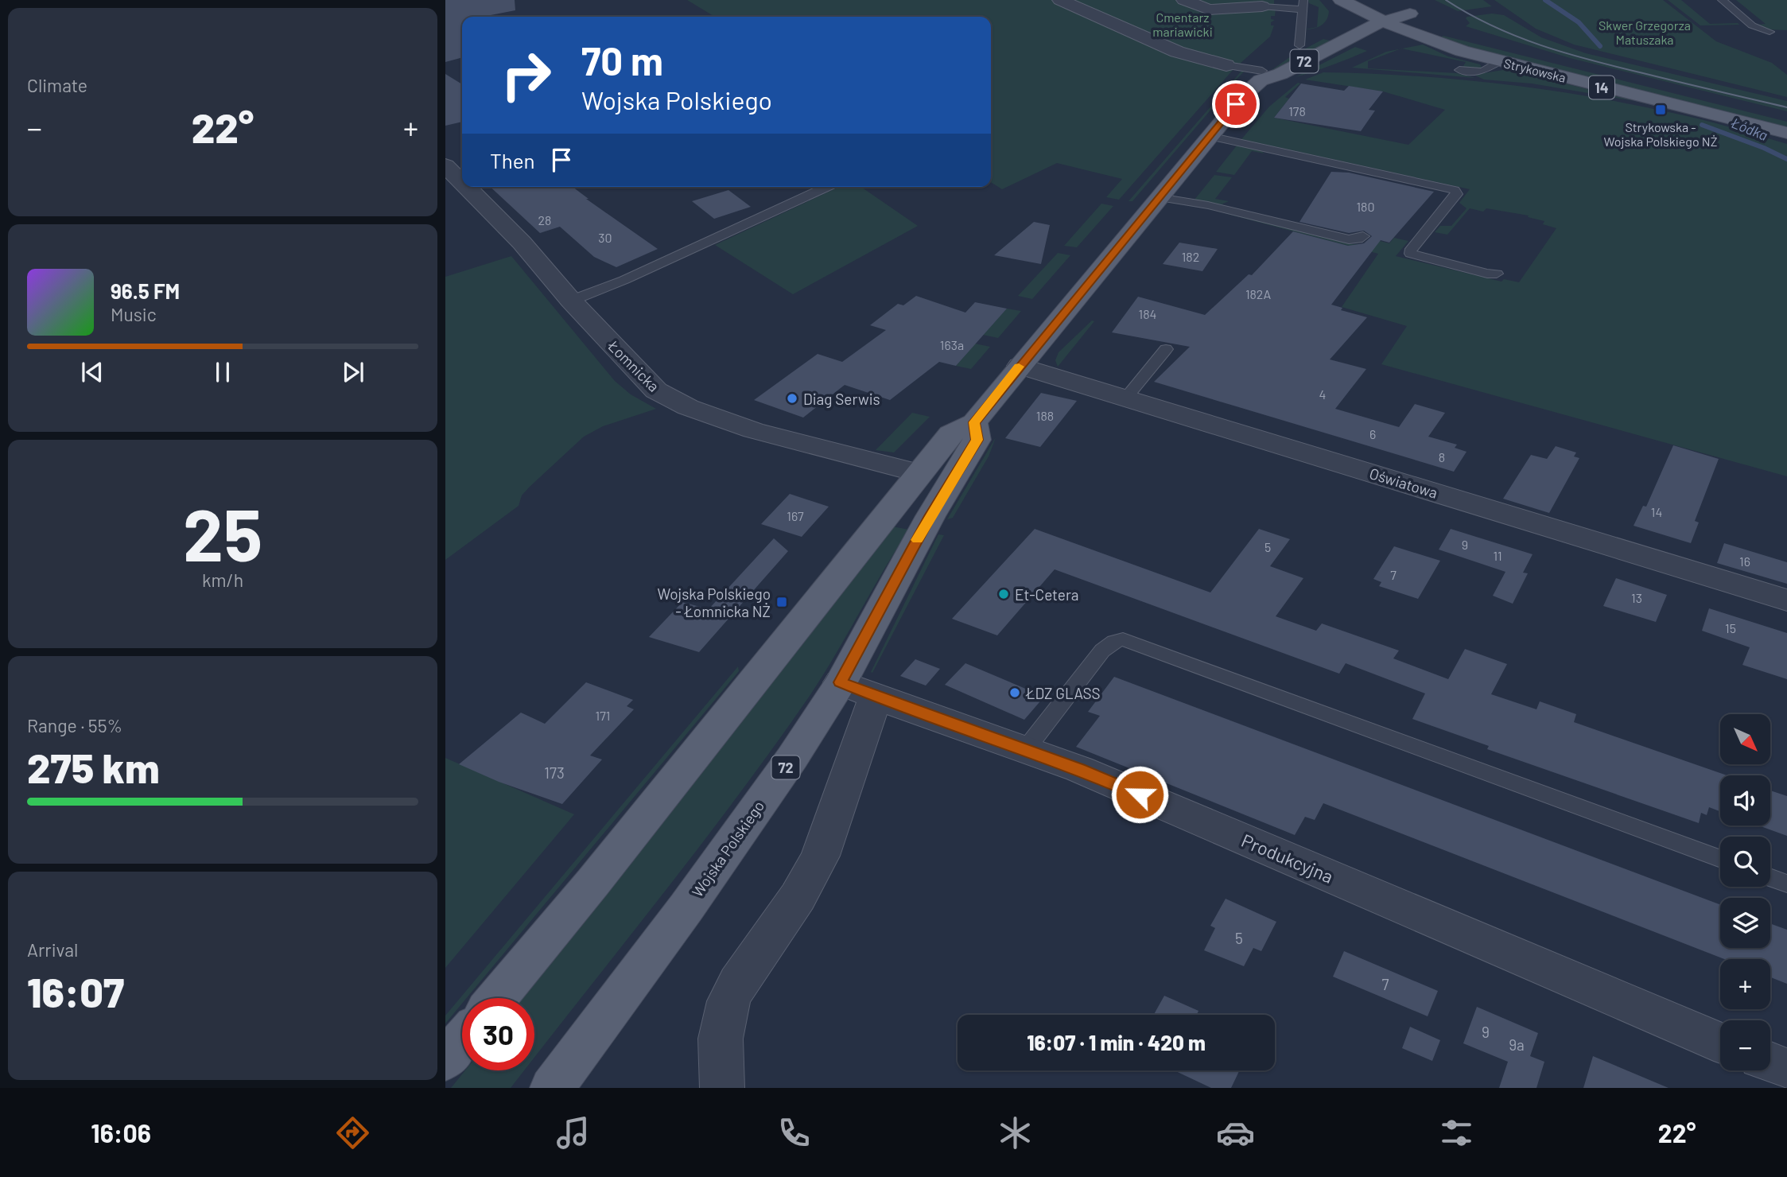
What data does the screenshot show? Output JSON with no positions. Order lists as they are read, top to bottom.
{
  "streets": {
    "main road": [
      "72",
      "Strykowska",
      "14",
      "Wojska Polskiego"
    ],
    "street": ["Łomnicka", "Oświatowa", "Produkcyjna"]
  },
  "crossings": [
    ["72", "Strykowska"],
    ["72", "14"],
    ["72", "Łomnicka"],
    ["72", "Oświatowa"],
    ["72", "Wojska Polskiego"],
    ["Strykowska", "14"],
    ["Wojska Polskiego", "Produkcyjna"]
  ],
  "water": ["Łódka"],
  "parks": ["Cmentarz mariawicki", "Skwer Grzegorza Matuszaka"],
  "places": {
    "transit": ["Strykowska - Wojska Polskiego NŻ", "Wojska Polskiego - Łomnicka NŻ"],
    "other": ["Diag Serwis", "Et-Cetera", "ŁDZ GLASS"]
  },
  "house_numbers": [
    "178",
    "180",
    "28",
    "30",
    "182",
    "182A",
    "184",
    "163a",
    "4",
    "188",
    "6",
    "8",
    "14",
    "167",
    "9",
    "5",
    "11",
    "16",
    "7",
    "13",
    "15",
    "171",
    "173",
    "5",
    "7",
    "9",
    "9a"
  ],
  "north": "bottom right",
  "page": {
    "tile": [
      "Climate",
      ["25", "km/h"],
      ["Range · 55%", "275 km"],
      ["Arrival", "16:07"]
    ],
    "turn": ["70 m", "Wojska Polskiego"],
    "heat": ["−", "22°", "+"],
    "then": "Then",
    "song": ["96.5 FM", "Music"],
    "map_buttons": ["+", "−"],
    "limit": "30",
    "trip": "16:07 · 1 min · 420 m",
    "tabs": ["16:06", "22°"]
  }
}
